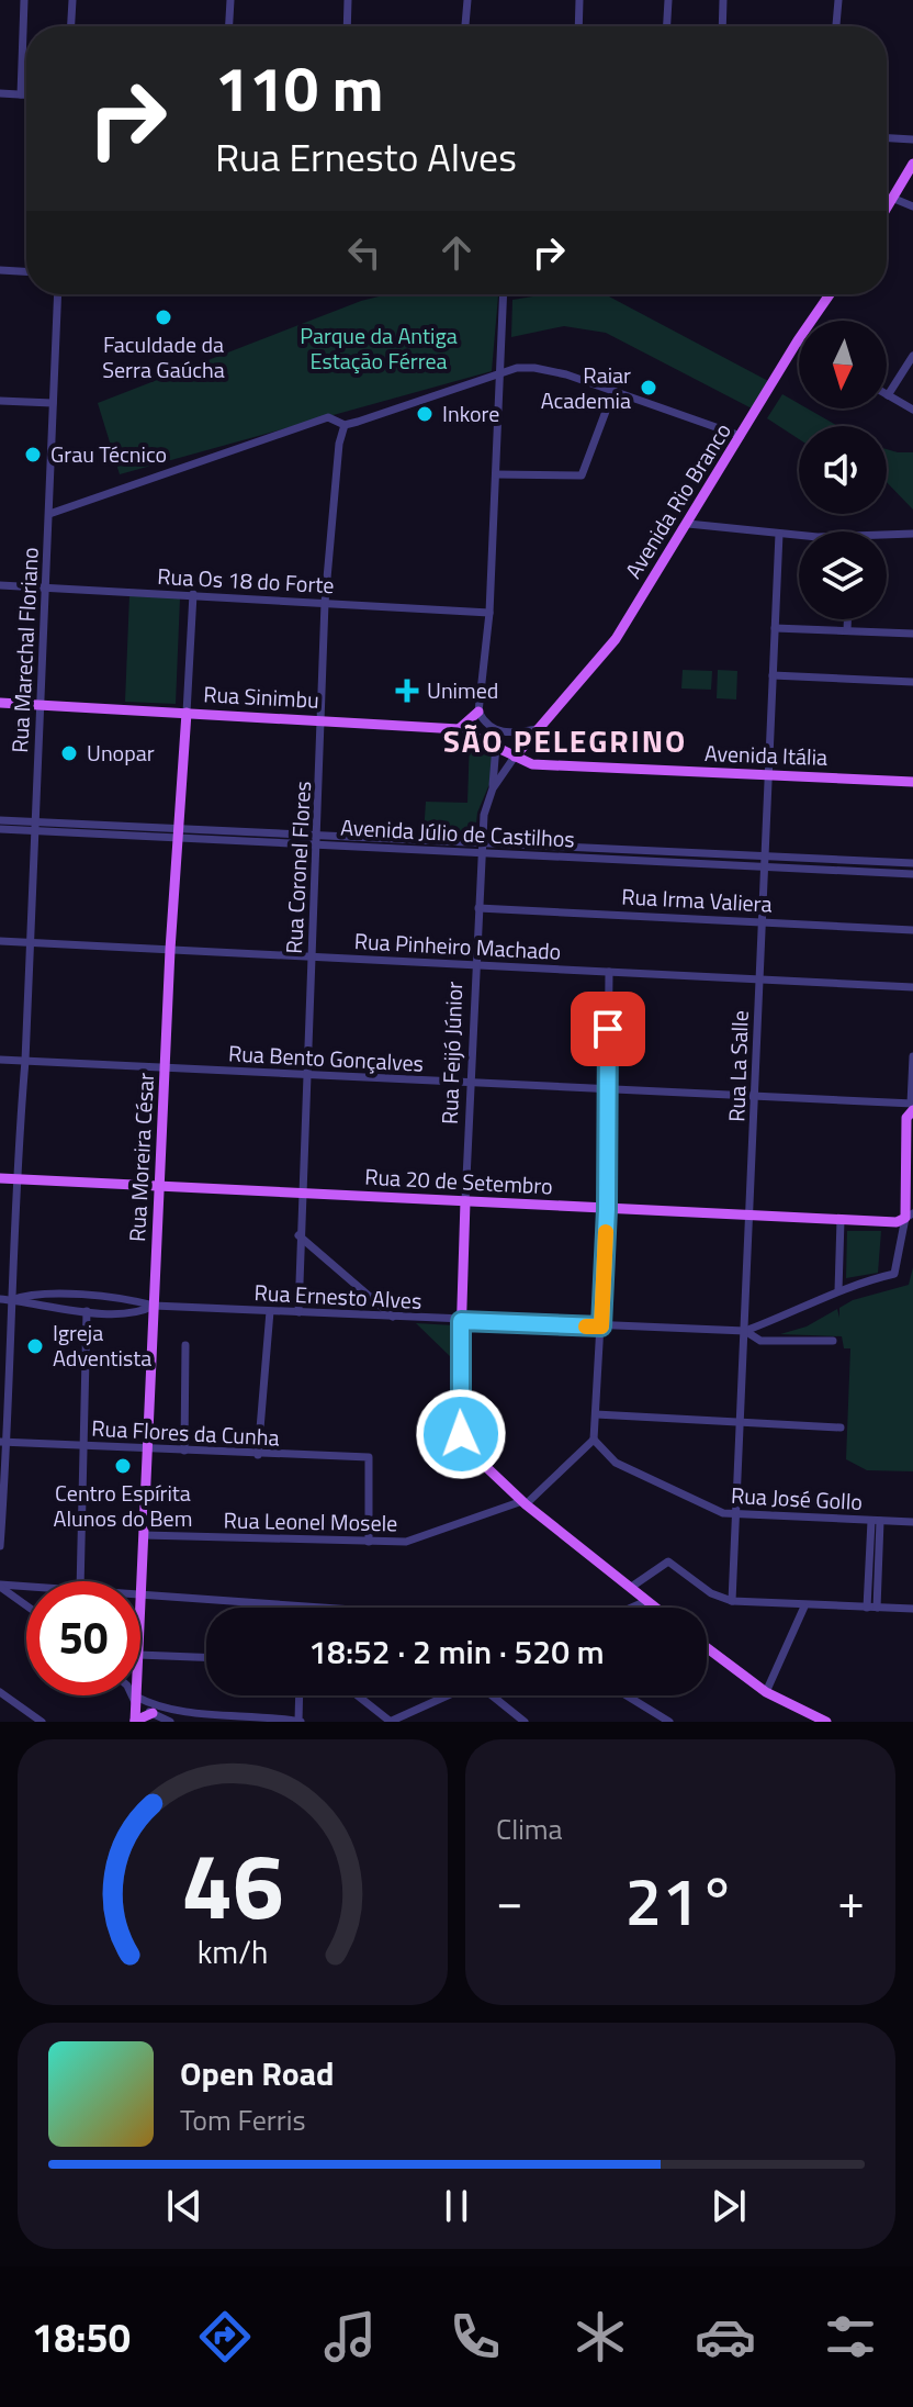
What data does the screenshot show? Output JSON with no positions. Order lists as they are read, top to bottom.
{
  "streets": {
    "main road": [
      "Avenida Rio Branco",
      "Rua Sinimbu",
      "Avenida Itália",
      "Rua Feijó Júnior",
      "Rua Moreira César",
      "Rua 20 de Setembro"
    ],
    "street": [
      "Rua Os 18 do Forte",
      "Rua Marechal Floriano",
      "Avenida Júlio de Castilhos",
      "Rua Coronel Flores",
      "Rua Irma Valiera",
      "Rua Pinheiro Machado",
      "Rua Bento Gonçalves",
      "Rua La Salle",
      "Rua Ernesto Alves",
      "Rua Flores da Cunha",
      "Rua José Gollo",
      "Rua Leonel Mosele"
    ]
  },
  "crossings": [
    ["Avenida Rio Branco", "Rua Sinimbu"],
    ["Avenida Rio Branco", "Avenida Itália"],
    ["Avenida Rio Branco", "Rua Feijó Júnior"],
    ["Rua Os 18 do Forte", "Rua Marechal Floriano"],
    ["Rua Os 18 do Forte", "Rua Coronel Flores"],
    ["Rua Os 18 do Forte", "Rua Moreira César"],
    ["Rua Marechal Floriano", "Rua Sinimbu"],
    ["Rua Marechal Floriano", "Avenida Júlio de Castilhos"],
    ["Rua Marechal Floriano", "Rua Pinheiro Machado"],
    ["Rua Marechal Floriano", "Rua Bento Gonçalves"],
    ["Rua Marechal Floriano", "Rua 20 de Setembro"],
    ["Rua Marechal Floriano", "Rua Ernesto Alves"],
    ["Rua Marechal Floriano", "Rua Flores da Cunha"],
    ["Rua Sinimbu", "Avenida Itália"],
    ["Rua Sinimbu", "Rua Coronel Flores"],
    ["Rua Sinimbu", "Rua Feijó Júnior"],
    ["Rua Sinimbu", "Rua Moreira César"],
    ["Avenida Itália", "Rua Feijó Júnior"],
    ["Avenida Itália", "Rua La Salle"],
    ["Avenida Júlio de Castilhos", "Rua Coronel Flores"],
    ["Avenida Júlio de Castilhos", "Rua Feijó Júnior"],
    ["Avenida Júlio de Castilhos", "Rua La Salle"],
    ["Avenida Júlio de Castilhos", "Rua Moreira César"],
    ["Rua Coronel Flores", "Rua Pinheiro Machado"],
    ["Rua Coronel Flores", "Rua Bento Gonçalves"],
    ["Rua Coronel Flores", "Rua 20 de Setembro"],
    ["Rua Coronel Flores", "Rua Ernesto Alves"],
    ["Rua Irma Valiera", "Rua Feijó Júnior"],
    ["Rua Irma Valiera", "Rua La Salle"],
    ["Rua Pinheiro Machado", "Rua Feijó Júnior"],
    ["Rua Pinheiro Machado", "Rua La Salle"],
    ["Rua Pinheiro Machado", "Rua Moreira César"],
    ["Rua Feijó Júnior", "Rua Bento Gonçalves"],
    ["Rua Feijó Júnior", "Rua 20 de Setembro"],
    ["Rua Feijó Júnior", "Rua Ernesto Alves"],
    ["Rua Feijó Júnior", "Rua Leonel Mosele"],
    ["Rua Bento Gonçalves", "Rua La Salle"],
    ["Rua Bento Gonçalves", "Rua Moreira César"],
    ["Rua La Salle", "Rua 20 de Setembro"],
    ["Rua La Salle", "Rua Ernesto Alves"],
    ["Rua La Salle", "Rua José Gollo"],
    ["Rua Moreira César", "Rua 20 de Setembro"],
    ["Rua Moreira César", "Rua Ernesto Alves"],
    ["Rua Moreira César", "Rua Flores da Cunha"],
    ["Rua Moreira César", "Rua Leonel Mosele"],
    ["Rua Flores da Cunha", "Rua Leonel Mosele"]
  ],
  "districts": ["SÃO PELEGRINO"],
  "parks": ["Parque da Antiga Estação Férrea"],
  "places": {
    "other": [
      "Faculdade da Serra Gaúcha",
      "Raiar Academia",
      "Inkore",
      "Grau Técnico",
      "Unopar",
      "Igreja Adventista",
      "Centro Espírita Alunos do Bem"
    ],
    "health": ["Unimed"]
  },
  "north": "bottom",
  "page": {
    "turn": ["110 m", "Rua Ernesto Alves"],
    "limit": "50",
    "trip": "18:52 · 2 min · 520 m",
    "tile": "Clima",
    "heat": ["−", "21°", "+"],
    "song": ["Open Road", "Tom Ferris"],
    "tabs": "18:50",
    "gauge": ["46", "km/h"]
  }
}
